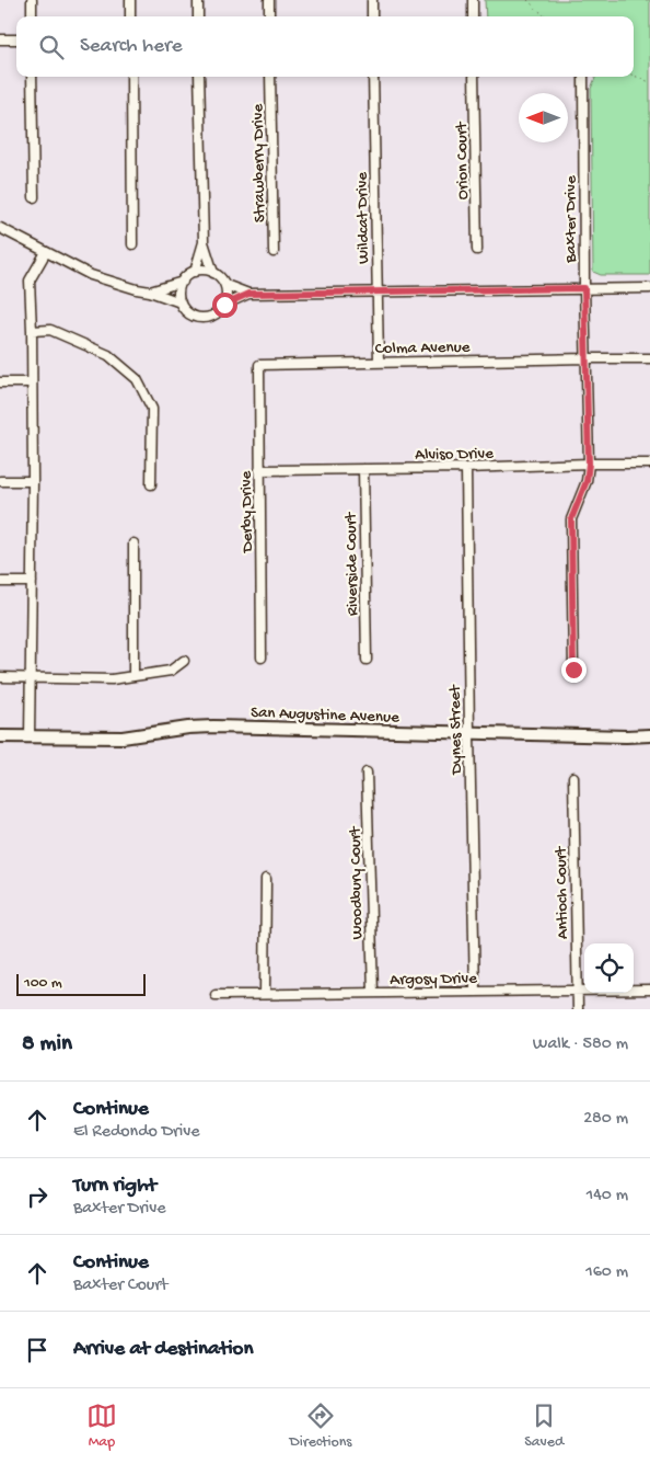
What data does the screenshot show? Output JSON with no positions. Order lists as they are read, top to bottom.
{
  "streets": {
    "street": [
      "Orion Court",
      "Strawberry Drive",
      "Wildcat Drive",
      "Baxter Drive",
      "Colma Avenue",
      "Alviso Drive",
      "Derby Drive",
      "Riverside Court",
      "San Augustine Avenue",
      "Dynes Street",
      "Woodbury Court",
      "Antioch Court",
      "Argosy Drive"
    ]
  },
  "crossings": [
    ["Wildcat Drive", "Colma Avenue"],
    ["Baxter Drive", "Colma Avenue"],
    ["Baxter Drive", "Alviso Drive"],
    ["Colma Avenue", "Derby Drive"],
    ["Alviso Drive", "Derby Drive"],
    ["Alviso Drive", "Riverside Court"],
    ["Alviso Drive", "Dynes Street"],
    ["San Augustine Avenue", "Dynes Street"],
    ["Dynes Street", "Argosy Drive"],
    ["Woodbury Court", "Argosy Drive"],
    ["Antioch Court", "Argosy Drive"]
  ],
  "scale_bar": "100 m",
  "north": "left",
  "page": {
    "search": "Search here",
    "scale": "100 m",
    "heading": ["8 min", "Walk · 580 m"],
    "list": [
      ["Continue", "El Redondo Drive", "280 m"],
      ["Turn right", "Baxter Drive", "140 m"],
      ["Continue", "Baxter Court", "160 m"],
      "Arrive at destination"
    ],
    "nav": ["Map", "Directions", "Saved"]
  }
}
